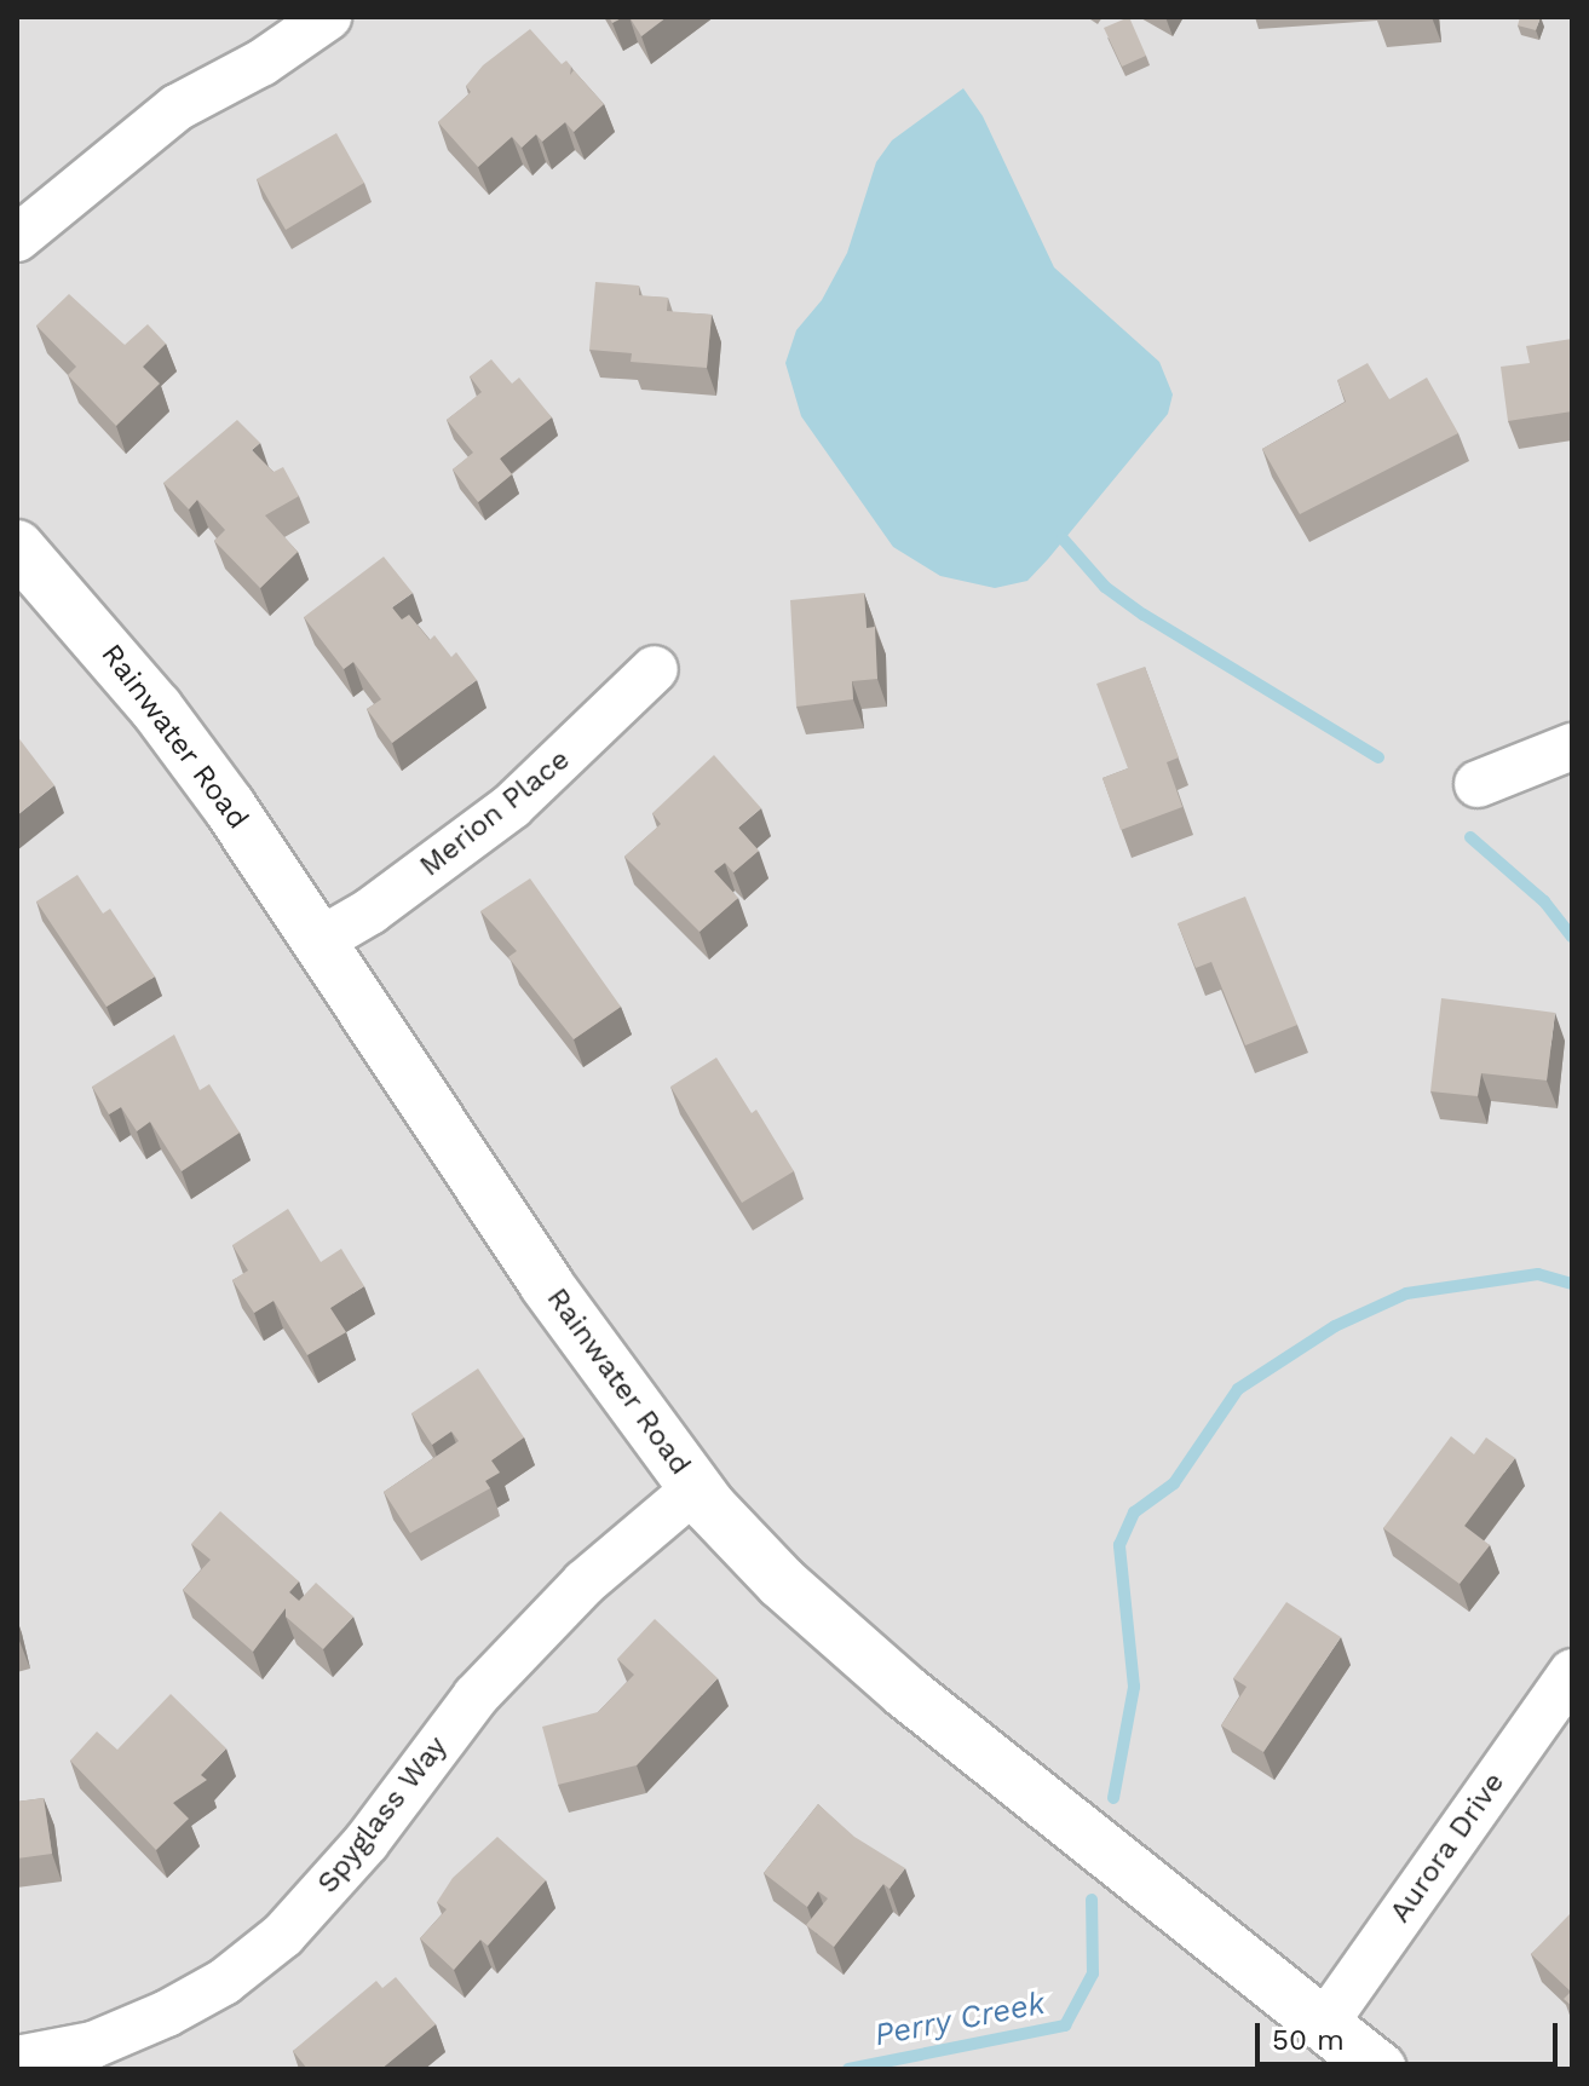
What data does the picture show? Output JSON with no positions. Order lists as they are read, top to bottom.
{
  "streets": {
    "street": [
      "Rainwater Road",
      "Merion Place",
      "Spyglass Way",
      "Aurora Drive"
    ]
  },
  "crossings": [
    ["Rainwater Road", "Merion Place"],
    ["Rainwater Road", "Spyglass Way"],
    ["Rainwater Road", "Aurora Drive"]
  ],
  "water": ["Perry Creek"],
  "scale_bar": "50 m"
}
